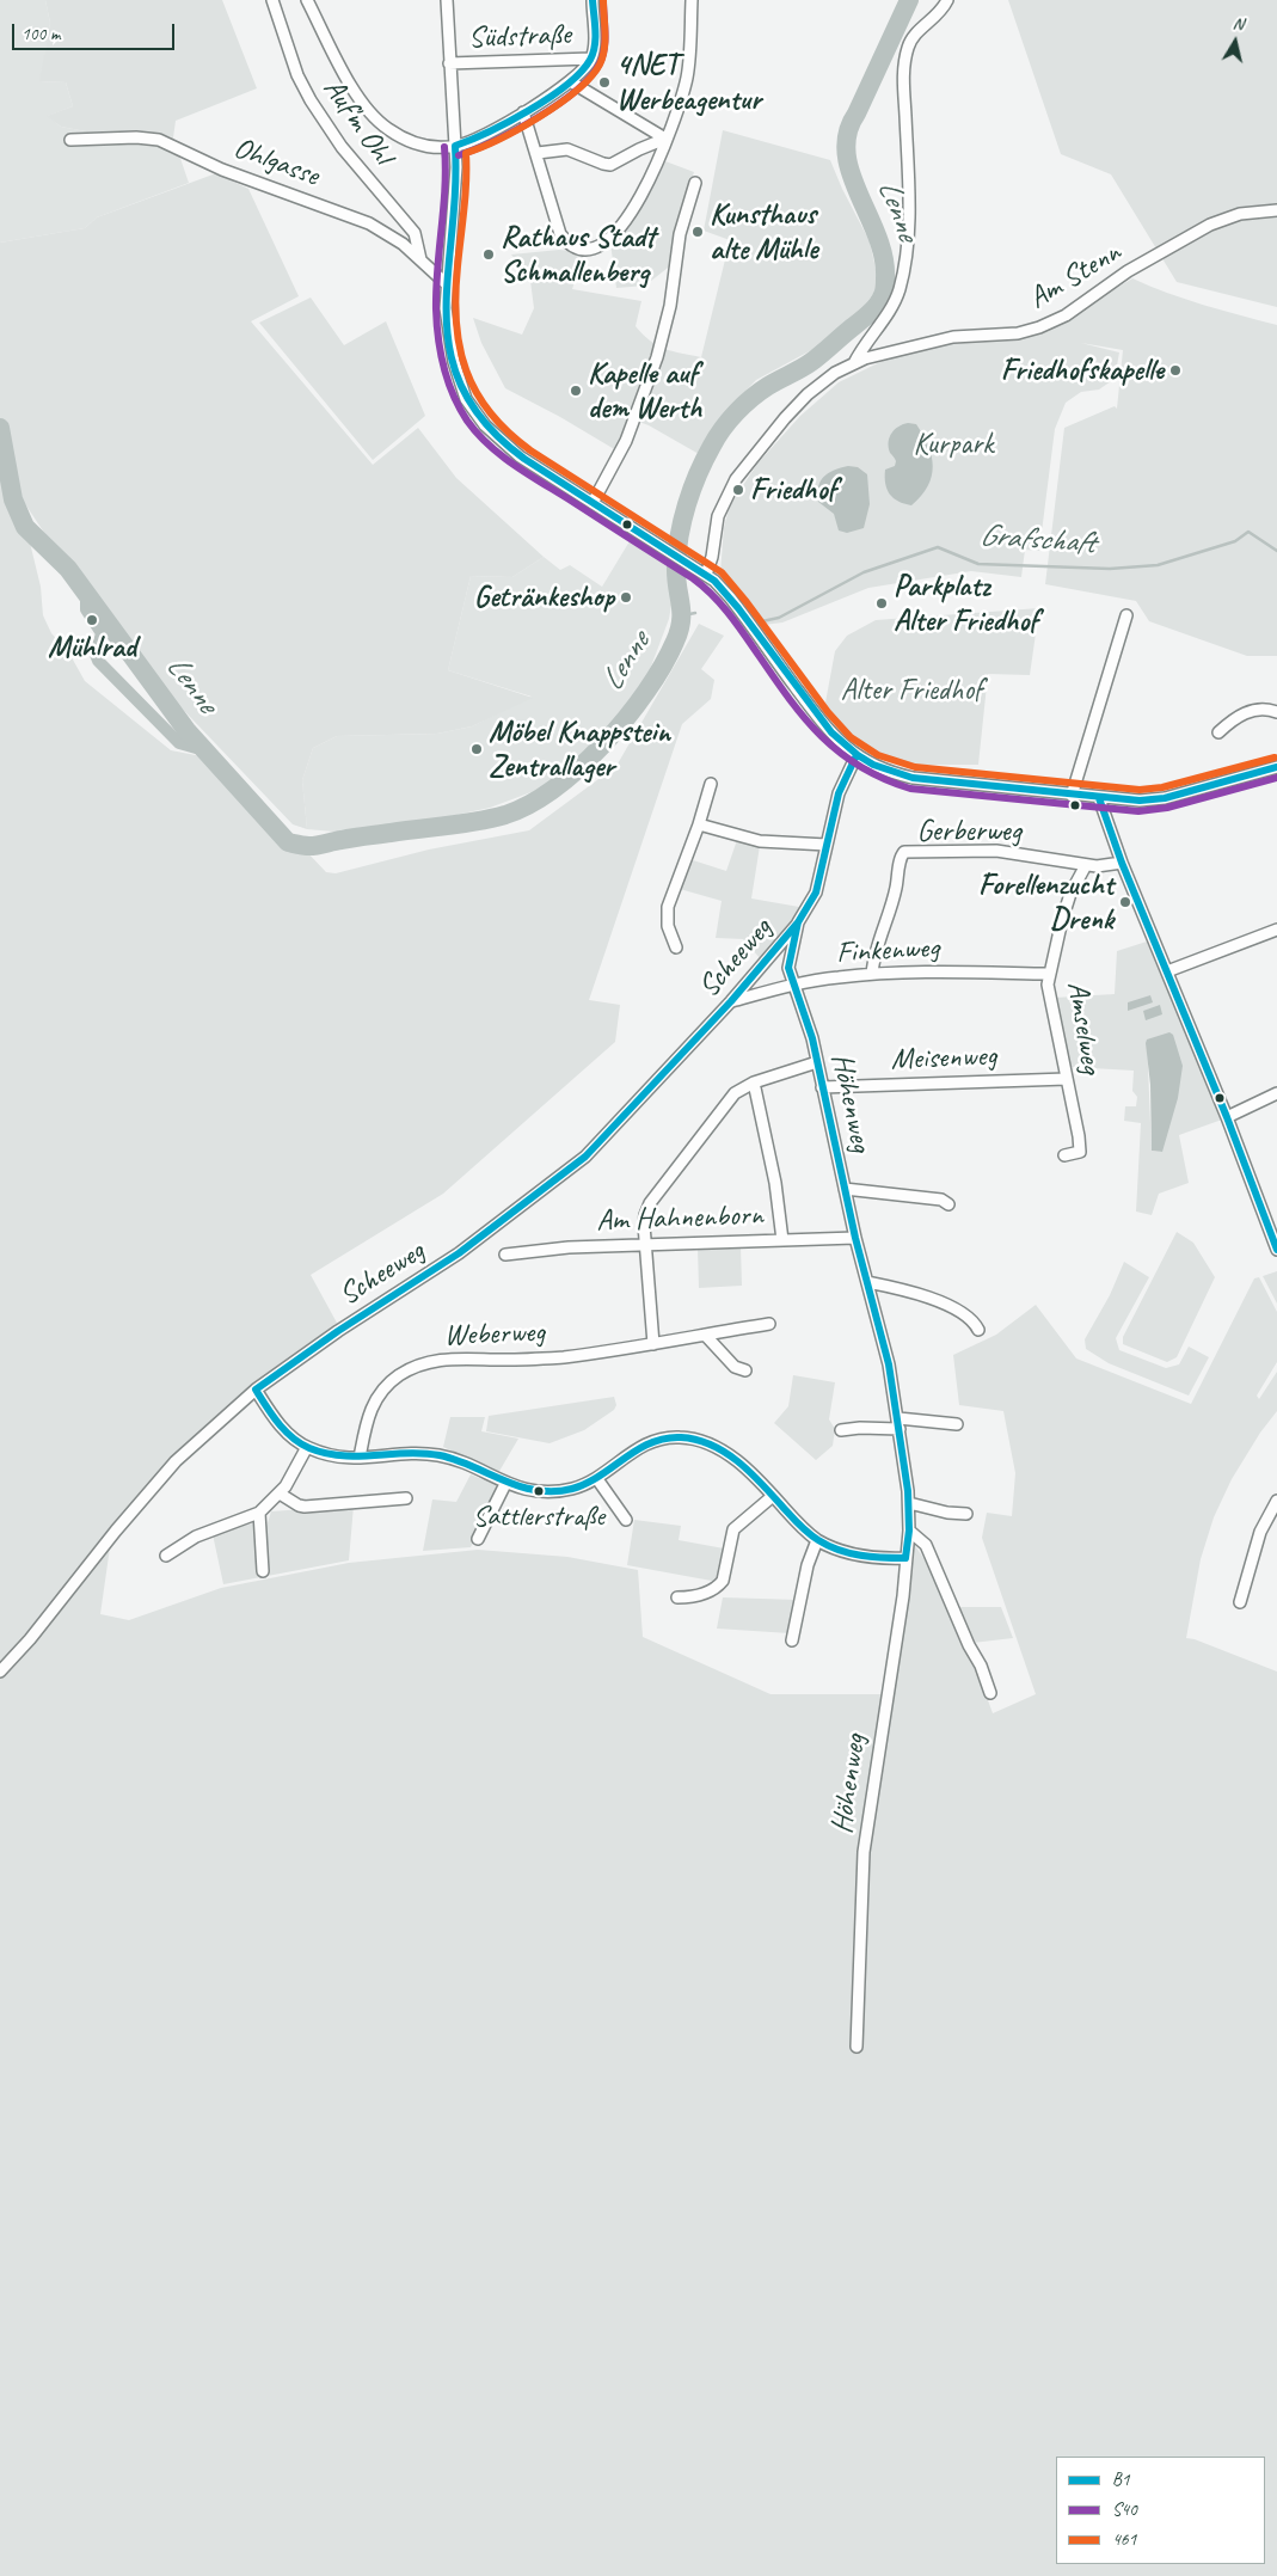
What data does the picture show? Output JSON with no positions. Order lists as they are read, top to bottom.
{
  "streets": {
    "street": [
      "Südstraße",
      "Auf'm Ohl",
      "Ohlgasse",
      "Am Stenn",
      "Gerberweg",
      "Finkenweg",
      "Scheeweg",
      "Amselweg",
      "Meisenweg",
      "Höhenweg",
      "Am Hahnenborn",
      "Weberweg"
    ]
  },
  "crossings": [
    ["Auf'm Ohl", "Ohlgasse"],
    ["Gerberweg", "Finkenweg"],
    ["Gerberweg", "Amselweg"],
    ["Finkenweg", "Scheeweg"],
    ["Finkenweg", "Amselweg"],
    ["Finkenweg", "Höhenweg"],
    ["Scheeweg", "Höhenweg"],
    ["Amselweg", "Meisenweg"],
    ["Meisenweg", "Höhenweg"],
    ["Höhenweg", "Am Hahnenborn"]
  ],
  "water": ["Lenne", "Grafschaft"],
  "parks": ["Kurpark", "Alter Friedhof"],
  "places": [
    "4NET Werbeagentur",
    "Kunsthaus alte Mühle",
    "Rathaus Stadt Schmallenberg",
    "Friedhofskapelle",
    "Kapelle auf dem Werth",
    "Friedhof",
    "Getränkeshop",
    "Parkplatz Alter Friedhof",
    "Mühlrad",
    "Möbel Knappstein Zentrallager",
    "Forellenzucht Drenk",
    "Sattlerstraße"
  ],
  "lines": ["transit line B1", "transit line S40", "transit line 461"],
  "legend": ["B1", "S40", "461"],
  "scale_bar": "100 m",
  "north": "top"
}
